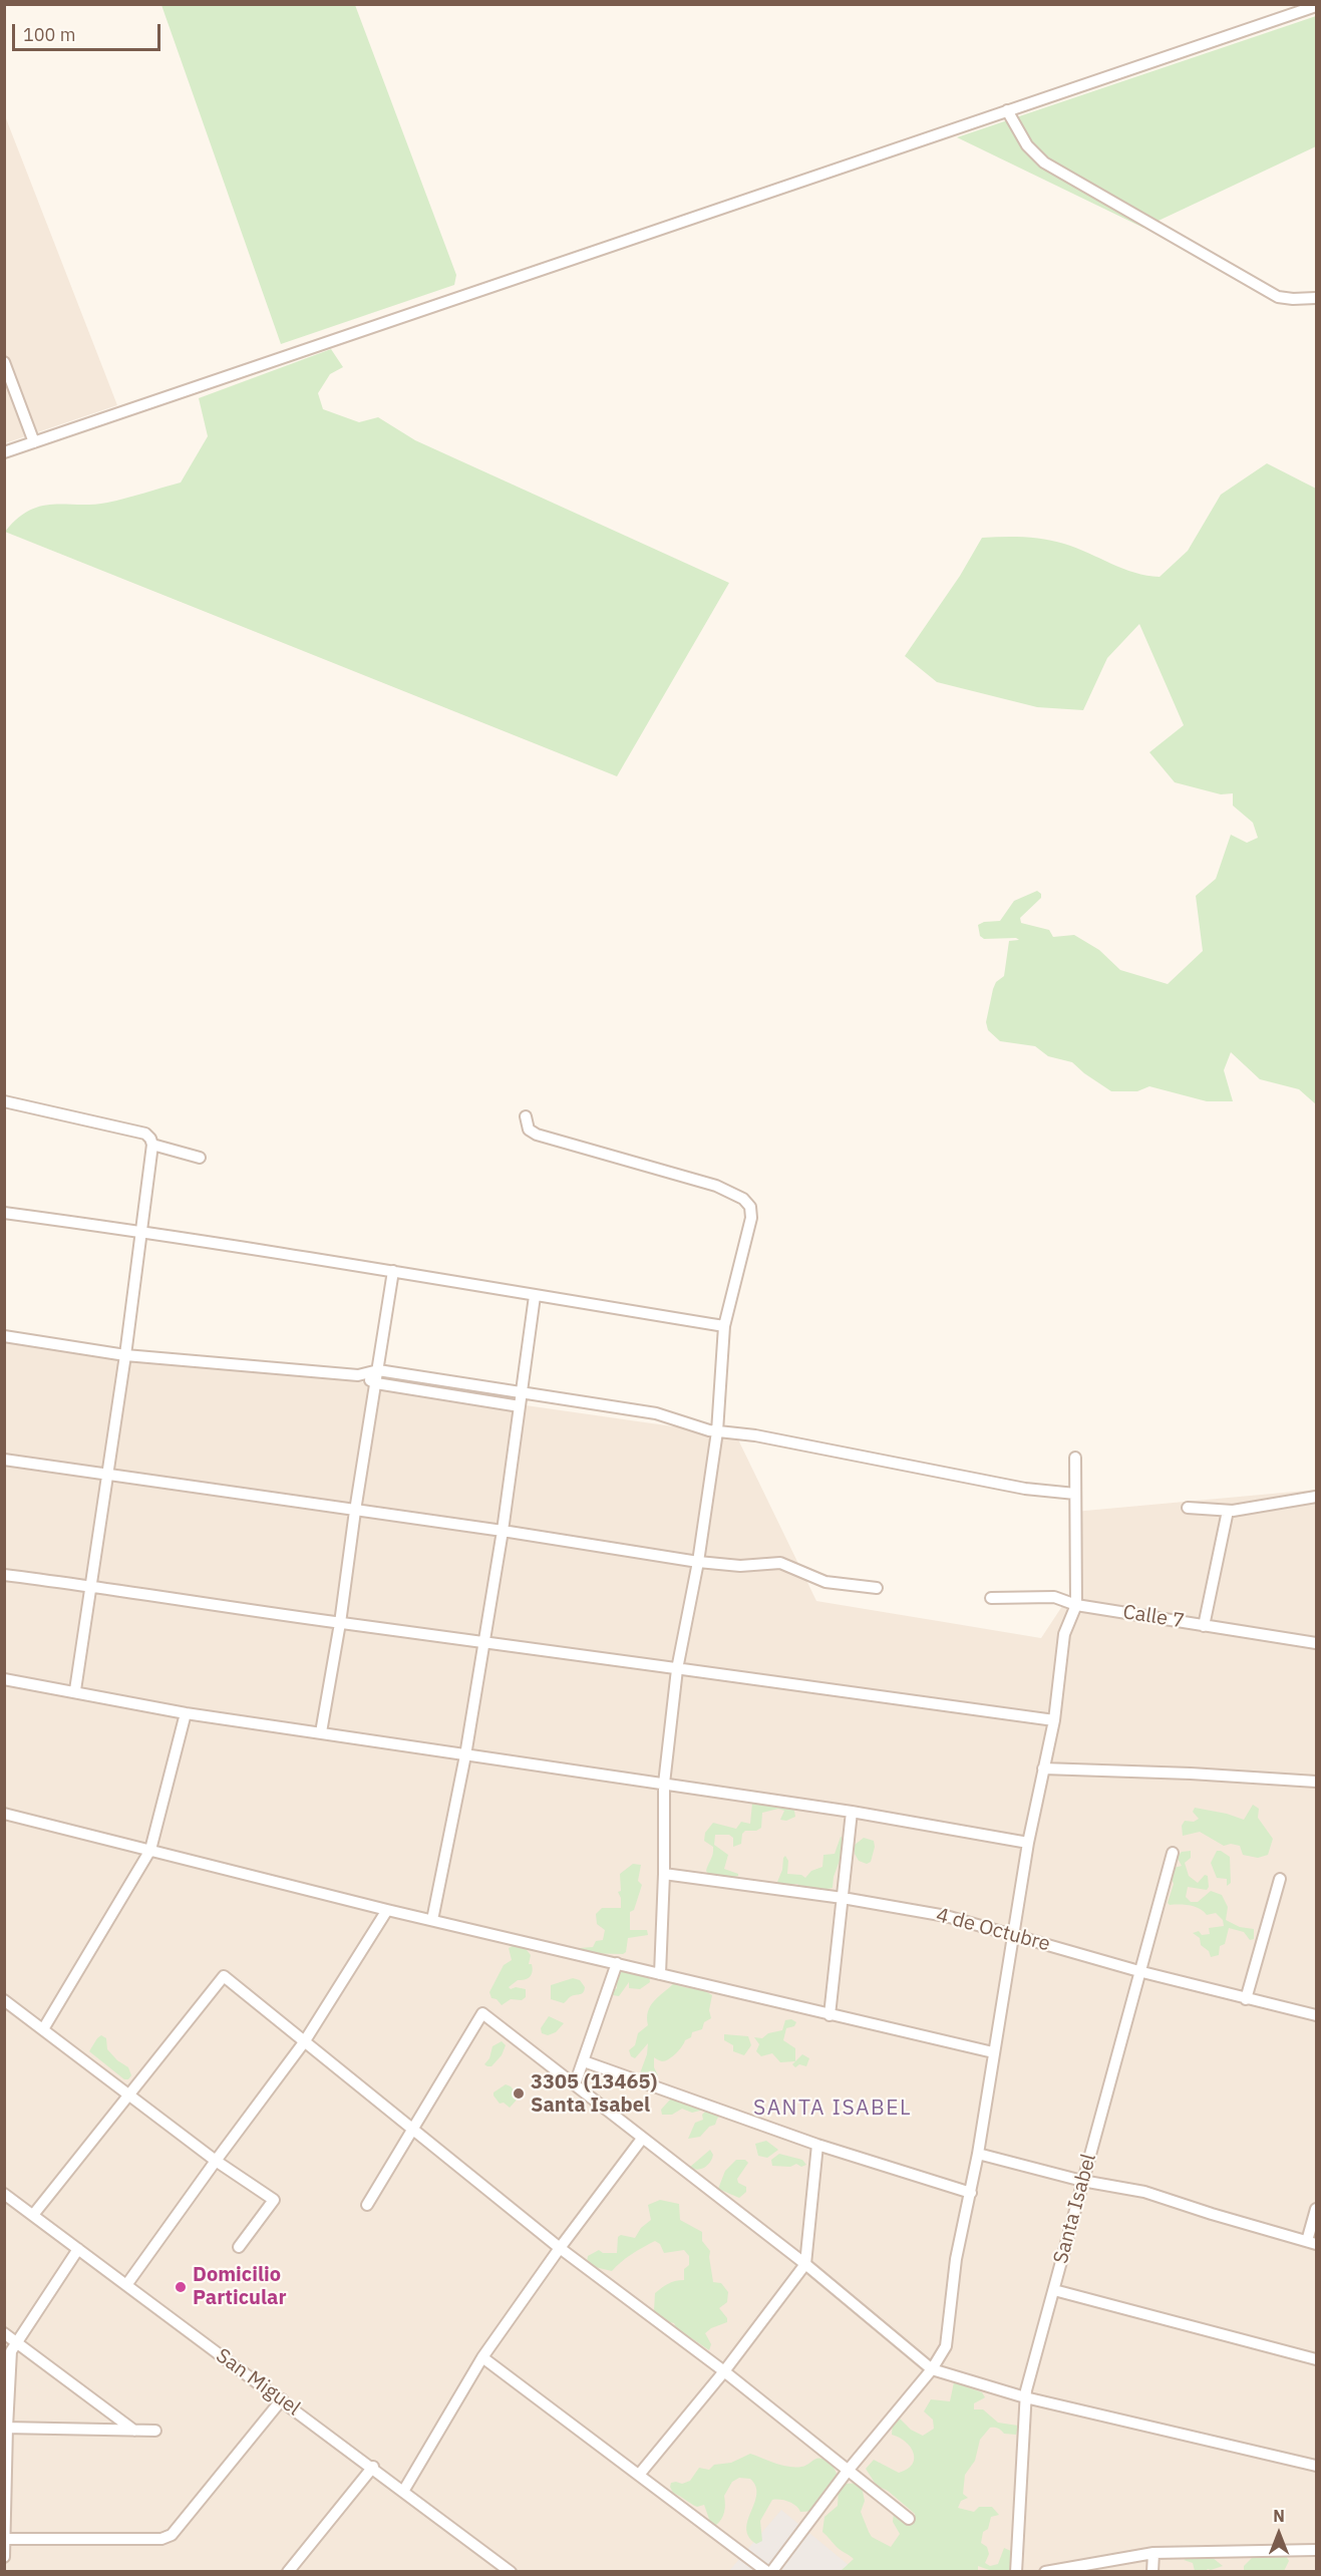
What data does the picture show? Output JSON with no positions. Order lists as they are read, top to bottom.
{
  "streets": {
    "street": [
      "Calle 7",
      "4 de Octubre",
      "Santa Isabel",
      "San Miguel"
    ]
  },
  "crossings": [
    ["4 de Octubre", "Santa Isabel"]
  ],
  "districts": ["SANTA ISABEL"],
  "places": ["3305 (13465) Santa Isabel", "Domicilio Particular"],
  "scale_bar": "100 m",
  "north": "top"
}
